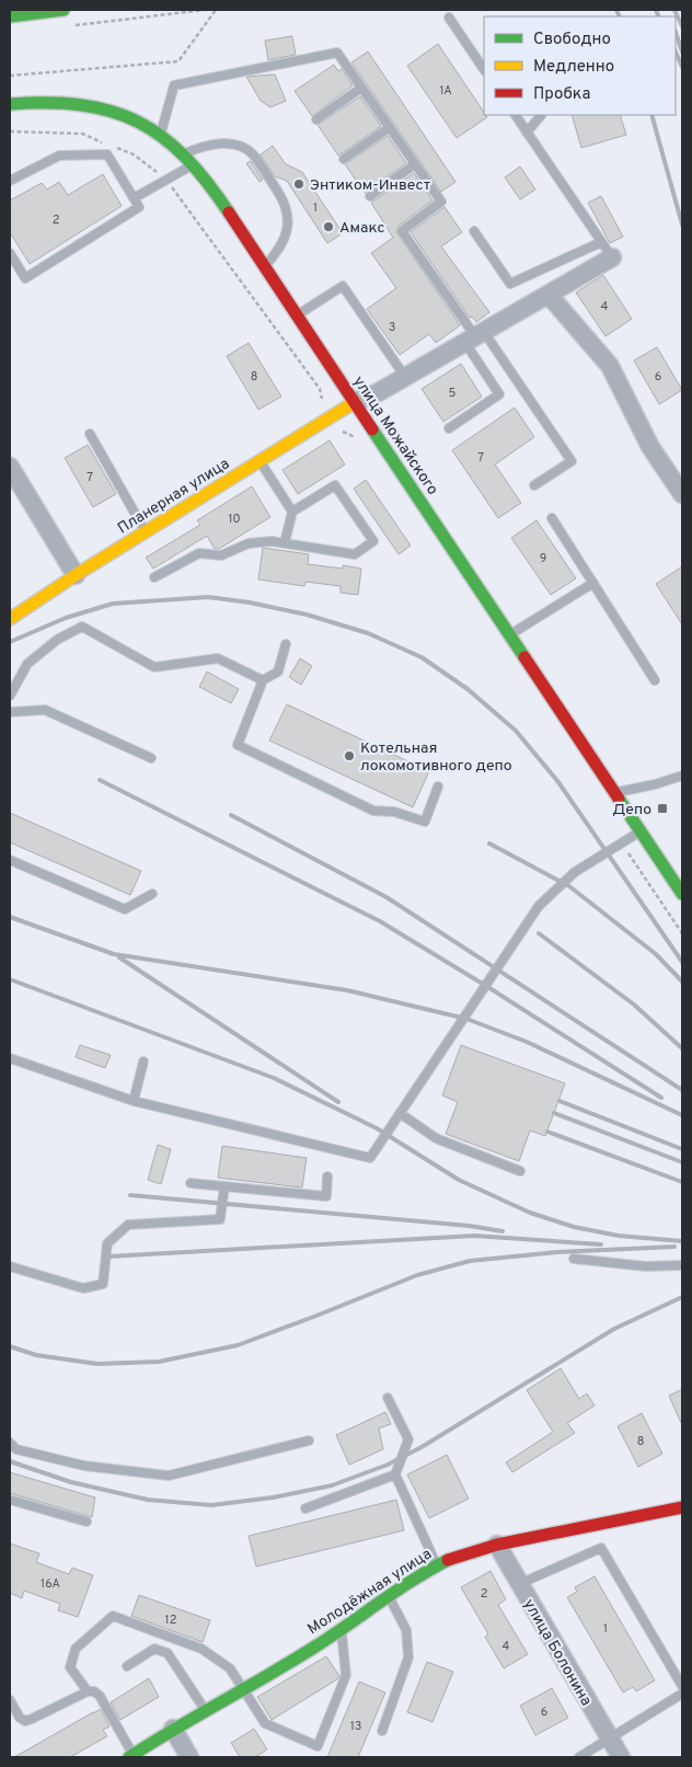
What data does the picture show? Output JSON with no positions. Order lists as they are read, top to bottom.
{
  "streets": {
    "main road": ["улица Можайского", "Планерная улица", "Молодёжная улица"],
    "street": ["улица Болонина"]
  },
  "crossings": [
    ["улица Можайского", "Планерная улица"],
    ["Молодёжная улица", "улица Болонина"]
  ],
  "places": {
    "other": ["Энтиком-Инвест", "Амакс", "Котельная локомотивного депо"],
    "transit": ["Депо"]
  },
  "house_numbers": [
    "1А",
    "1",
    "2",
    "4",
    "3",
    "8",
    "6",
    "5",
    "7",
    "7",
    "10",
    "9",
    "8",
    "16А",
    "2",
    "12",
    "1",
    "4",
    "6",
    "13"
  ],
  "legend": ["Свободно", "Медленно", "Пробка"]
}
